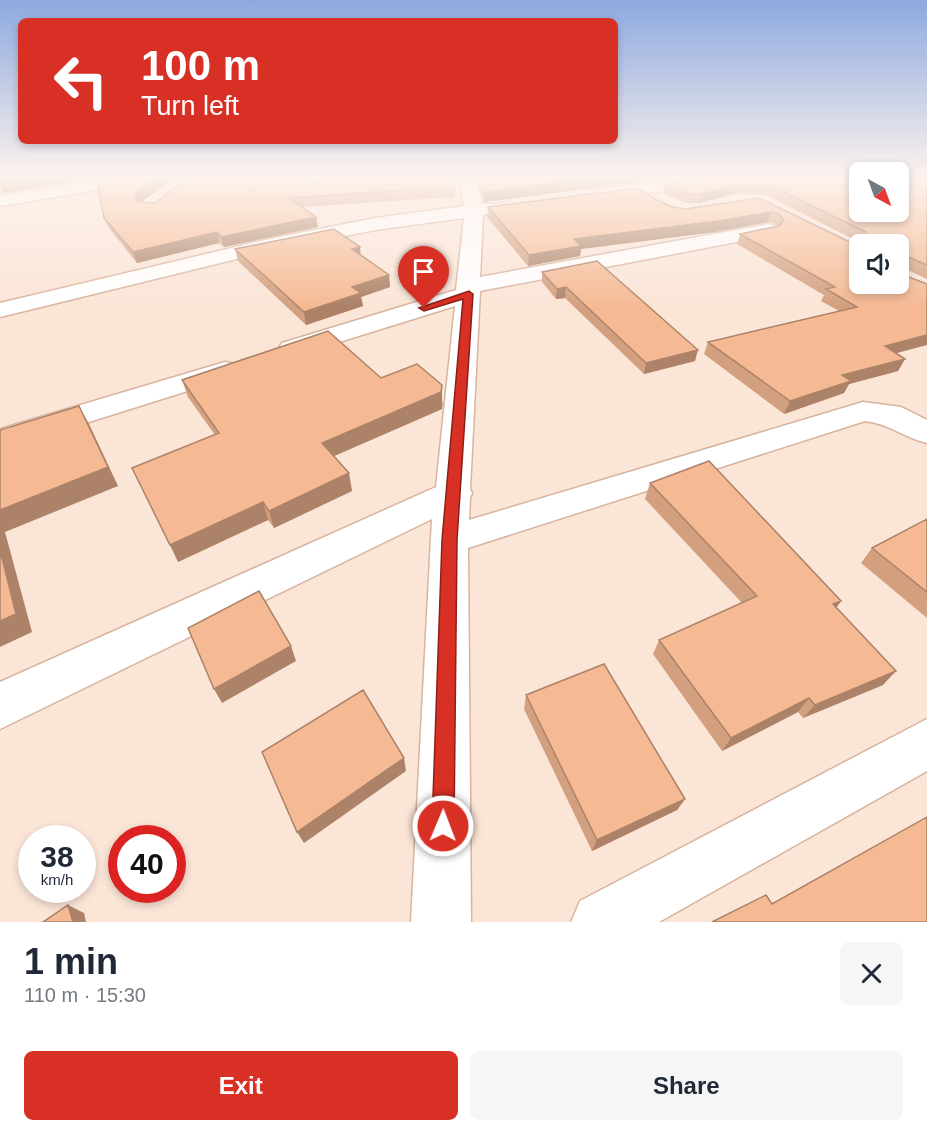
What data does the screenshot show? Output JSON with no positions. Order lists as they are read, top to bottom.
{
  "north": "bottom right",
  "page": {
    "turn": ["100 m", "Turn left"],
    "speed": "38 km/h",
    "limit": "40",
    "heading": ["1 min", "110 m · 15:30"],
    "buttons": ["Exit", "Share"]
  }
}
